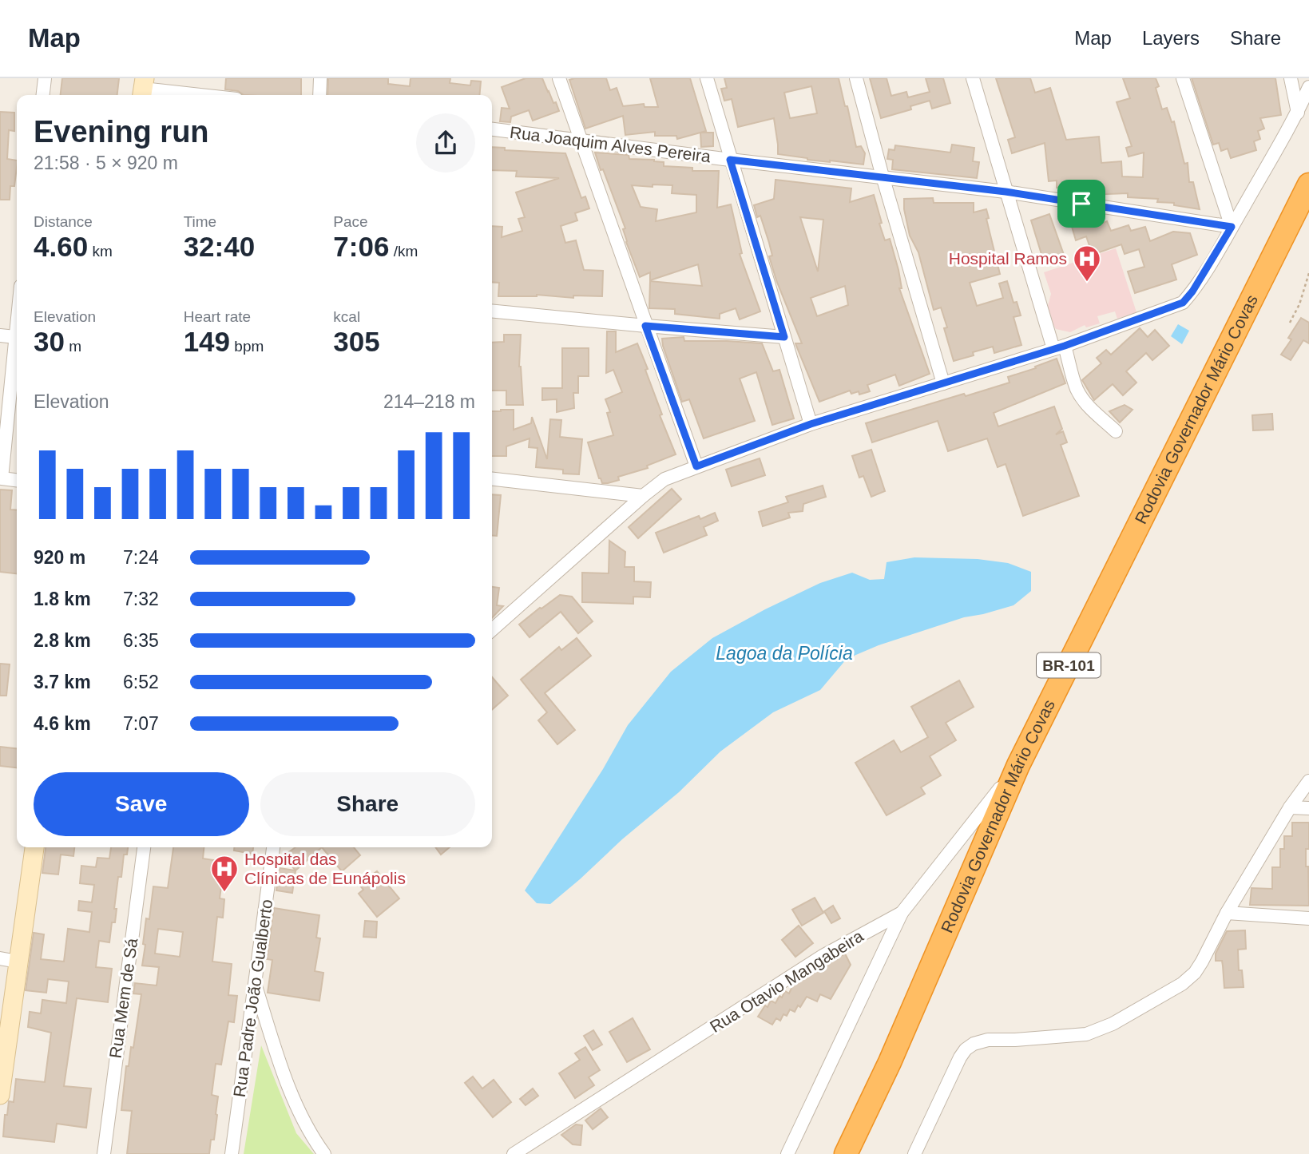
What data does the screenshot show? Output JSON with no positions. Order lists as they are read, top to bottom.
{
  "streets": {
    "highway": ["Rodovia Governador Mário Covas", "BR-101"],
    "street": [
      "Rua Joaquim Alves Pereira",
      "Rua Otavio Mangabeira",
      "Rua Mem de Sá",
      "Rua Padre João Gualberto"
    ]
  },
  "crossings": [
    ["Rodovia Governador Mário Covas", "Rua Otavio Mangabeira"]
  ],
  "water": ["Lagoa da Polícia"],
  "places": {
    "hospital": ["Hospital Ramos", "Hospital das Clínicas de Eunápolis"]
  },
  "page": {
    "header": "Map",
    "nav": ["Map", "Layers", "Share"],
    "heading": ["Evening run", "21:58 · 5 × 920 m"],
    "stats": [
      ["Distance", "4.60 km"],
      ["Time", "32:40"],
      ["Pace", "7:06 /km"],
      ["Elevation", "30 m"],
      ["Heart rate", "149 bpm"],
      ["kcal", "305"]
    ],
    "chart": ["Elevation", "214–218 m"],
    "list": [
      {
        "name": "920 m",
        "note": "7:24"
      },
      {
        "name": "1.8 km",
        "note": "7:32"
      },
      {
        "name": "2.8 km",
        "note": "6:35"
      },
      {
        "name": "3.7 km",
        "note": "6:52"
      },
      {
        "name": "4.6 km",
        "note": "7:07"
      }
    ],
    "buttons": ["Save", "Share"]
  }
}
